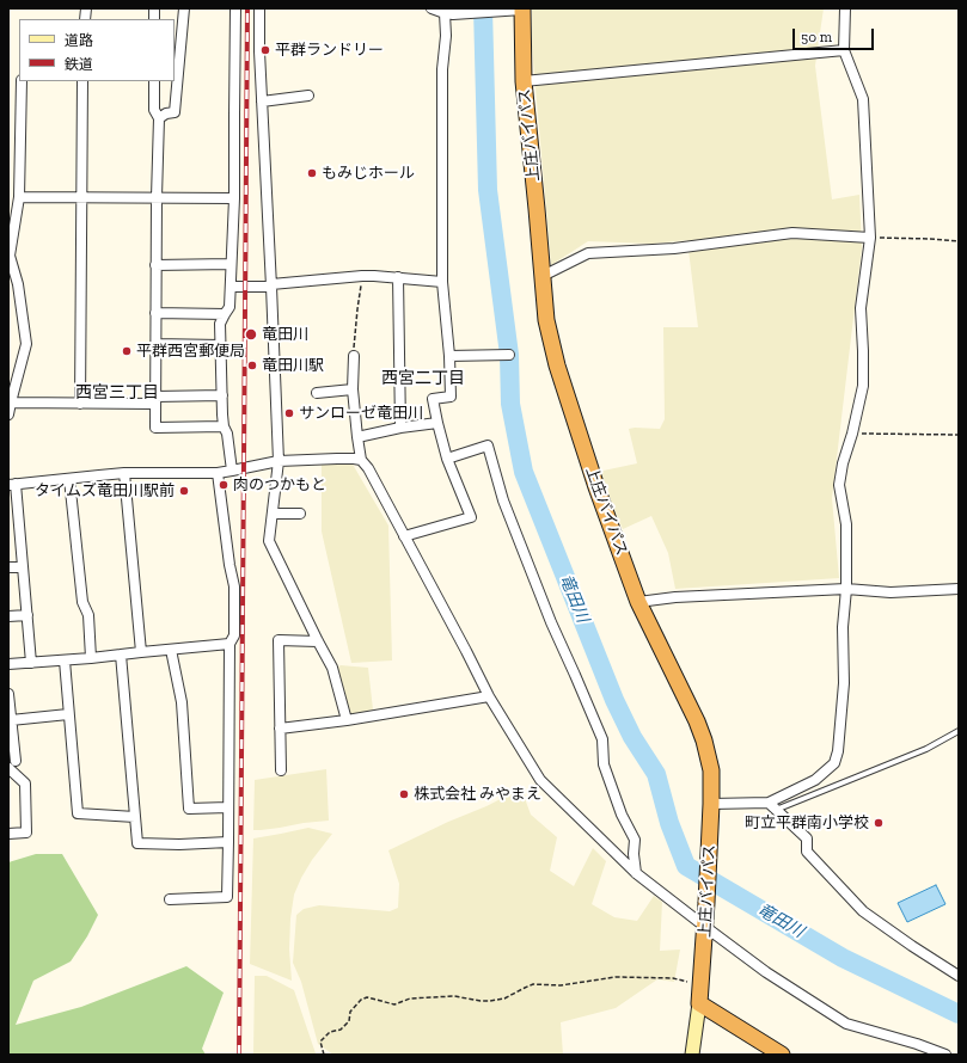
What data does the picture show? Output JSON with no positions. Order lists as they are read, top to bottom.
{
  "streets": {
    "highway": ["上庄バイパス"]
  },
  "districts": ["西宮二丁目", "西宮三丁目"],
  "water": ["竜田川"],
  "places": [
    "平群ランドリー",
    "もみじホール",
    "竜田川",
    "平群西宮郵便局",
    "竜田川駅",
    "サンローゼ竜田川",
    "肉のつかもと",
    "タイムズ竜田川駅前",
    "株式会社 みやまえ",
    "町立平群南小学校"
  ],
  "legend": ["道路", "鉄道"],
  "scale_bar": "50 m"
}
